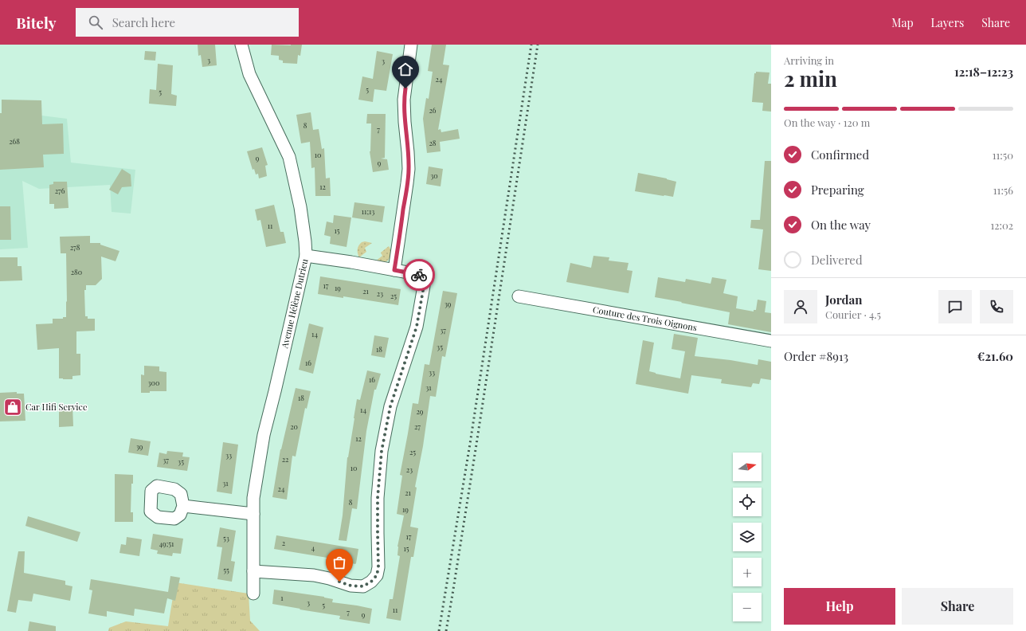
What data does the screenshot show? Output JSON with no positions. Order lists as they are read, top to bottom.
{
  "streets": {
    "street": ["Avenue Hélène Dutrieu", "Couture des Trois Oignons"]
  },
  "places": {
    "shop": ["Car Hifi Service"]
  },
  "house_numbers": [
    "3",
    "3",
    "24",
    "5",
    "5",
    "26",
    "8",
    "7",
    "268",
    "28",
    "10",
    "9",
    "9",
    "30",
    "12",
    "276",
    "11;13",
    "11",
    "15",
    "278",
    "280",
    "17",
    "19",
    "21",
    "23",
    "25",
    "39",
    "37",
    "14",
    "35",
    "18",
    "16",
    "33",
    "16",
    "300",
    "31",
    "18",
    "14",
    "29",
    "20",
    "27",
    "12",
    "39",
    "25",
    "33",
    "22",
    "37",
    "35",
    "10",
    "23",
    "31",
    "24",
    "21",
    "8",
    "19",
    "17",
    "53",
    "2",
    "49;51",
    "4",
    "15",
    "55",
    "1",
    "3",
    "5",
    "11",
    "7",
    "9"
  ],
  "north": "right",
  "page": {
    "header": "Bitely",
    "search": "Search here",
    "nav": ["Map", "Layers", "Share"],
    "heading": ["2 min", "Arriving in", "12:18–12:23"],
    "panel": [
      "Jordan",
      "Courier · 4.5",
      "Order #8913",
      "€21.60"
    ],
    "bar": "On the way · 120 m",
    "list": [
      ["Confirmed", "11:50"],
      ["Preparing", "11:56"],
      ["On the way", "12:02"],
      "Delivered"
    ],
    "map_buttons": ["+", "−"],
    "buttons": ["Help", "Share"]
  }
}
